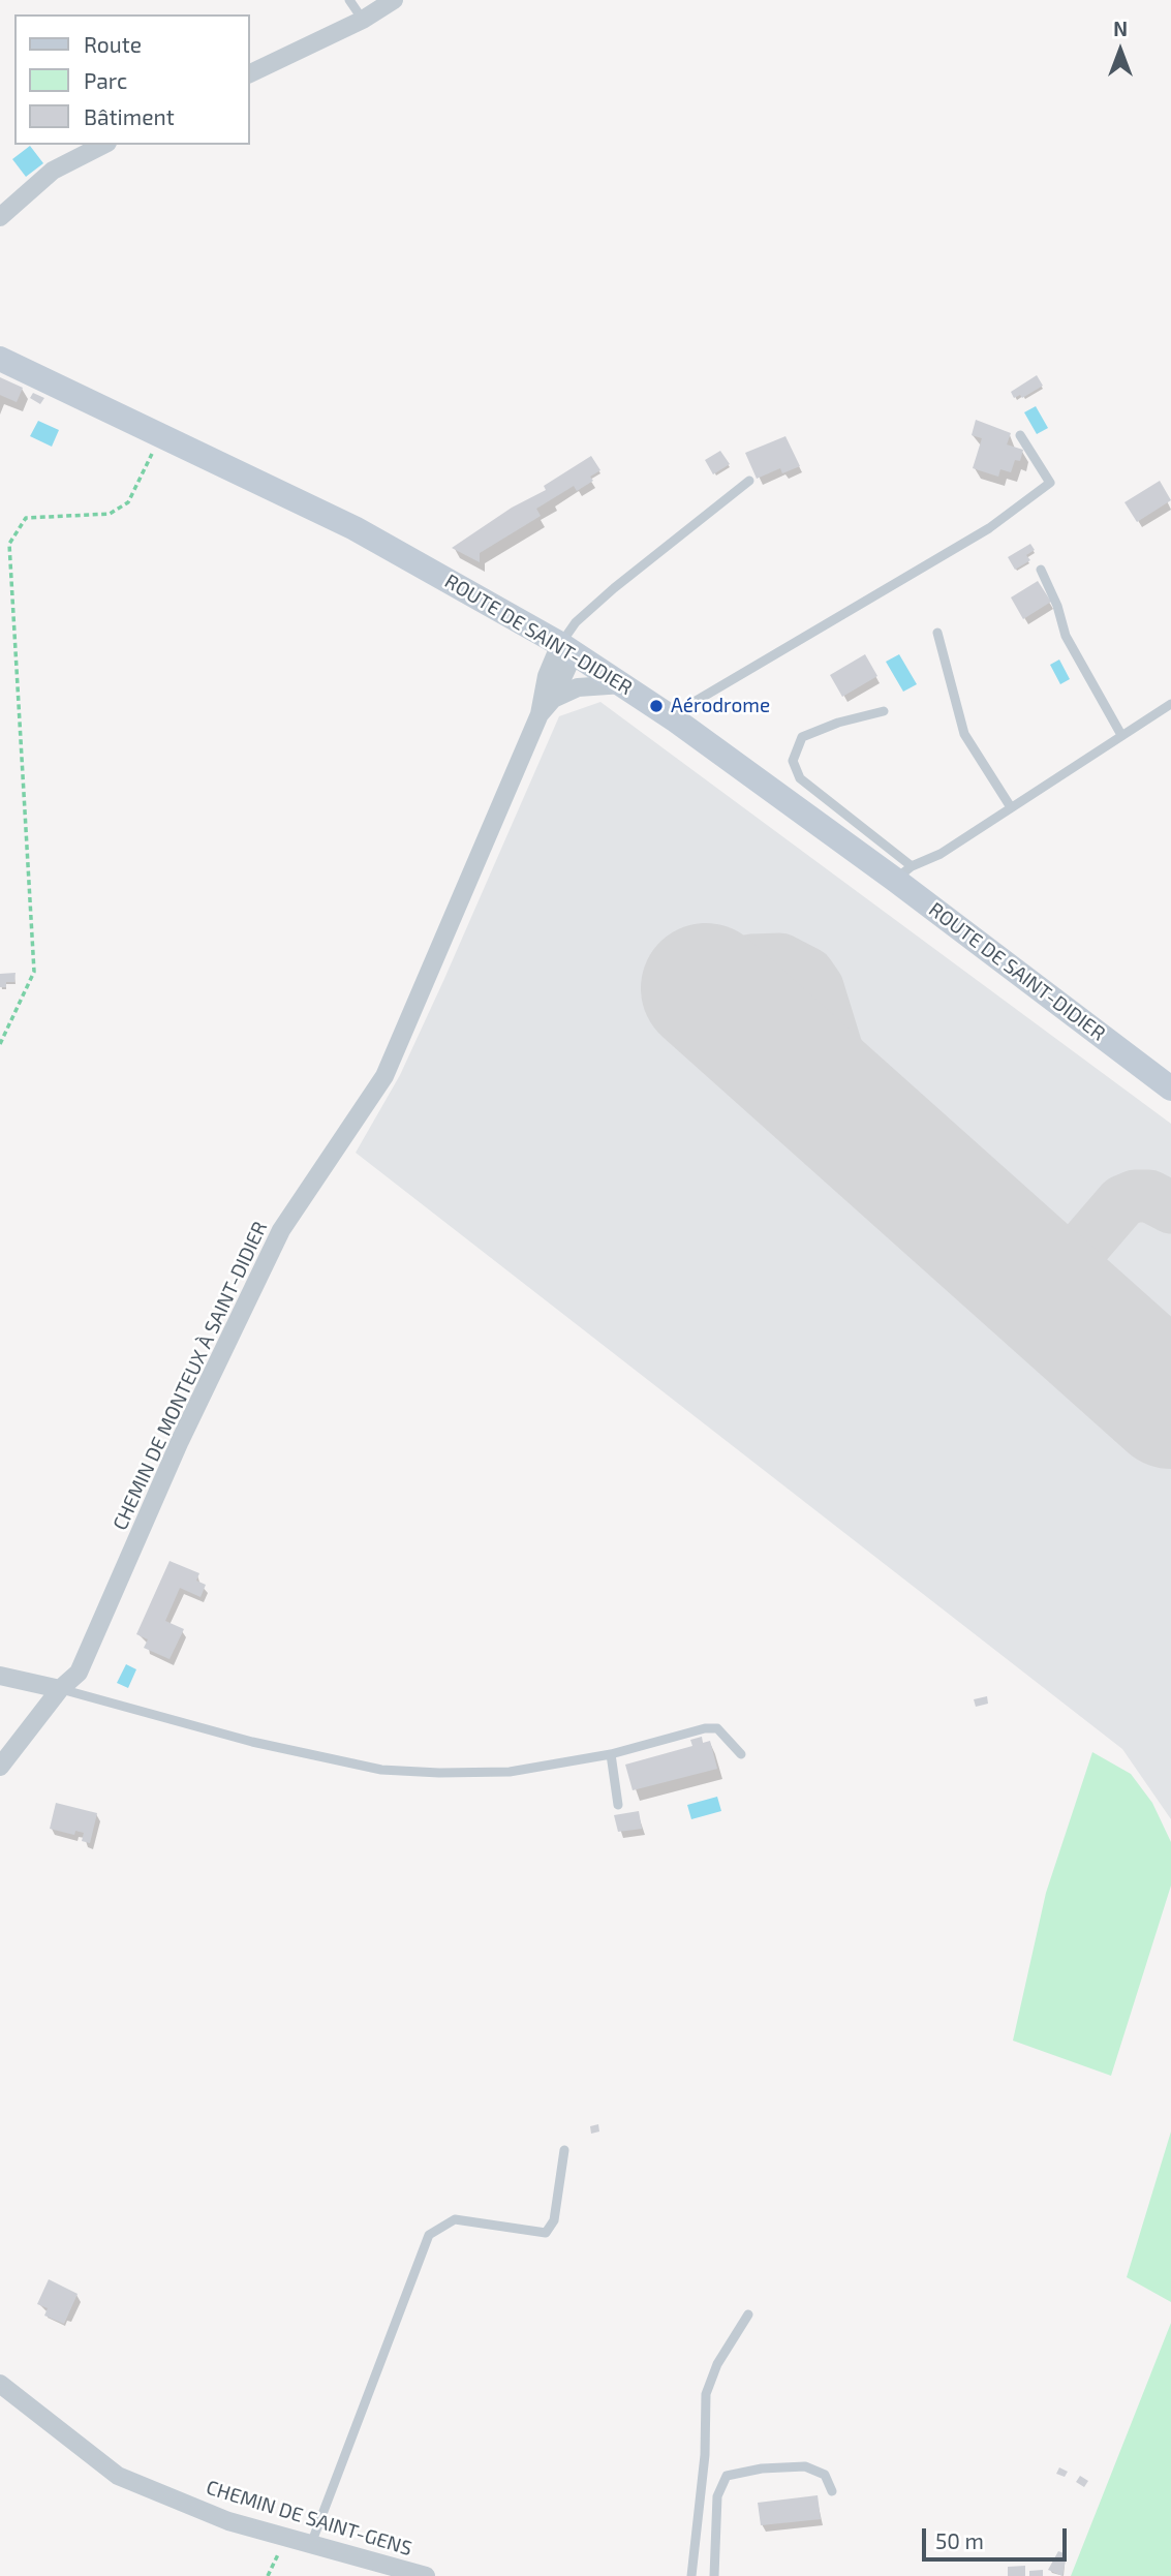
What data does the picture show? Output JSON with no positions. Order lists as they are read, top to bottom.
{
  "streets": {
    "main road": ["ROUTE DE SAINT-DIDIER"],
    "street": ["CHEMIN DE MONTEUX À SAINT-DIDIER", "CHEMIN DE SAINT-GENS"]
  },
  "crossings": [
    ["ROUTE DE SAINT-DIDIER", "CHEMIN DE MONTEUX À SAINT-DIDIER"]
  ],
  "places": ["Aérodrome"],
  "legend": ["Route", "Parc", "Bâtiment"],
  "scale_bar": "50 m",
  "north": "top"
}
